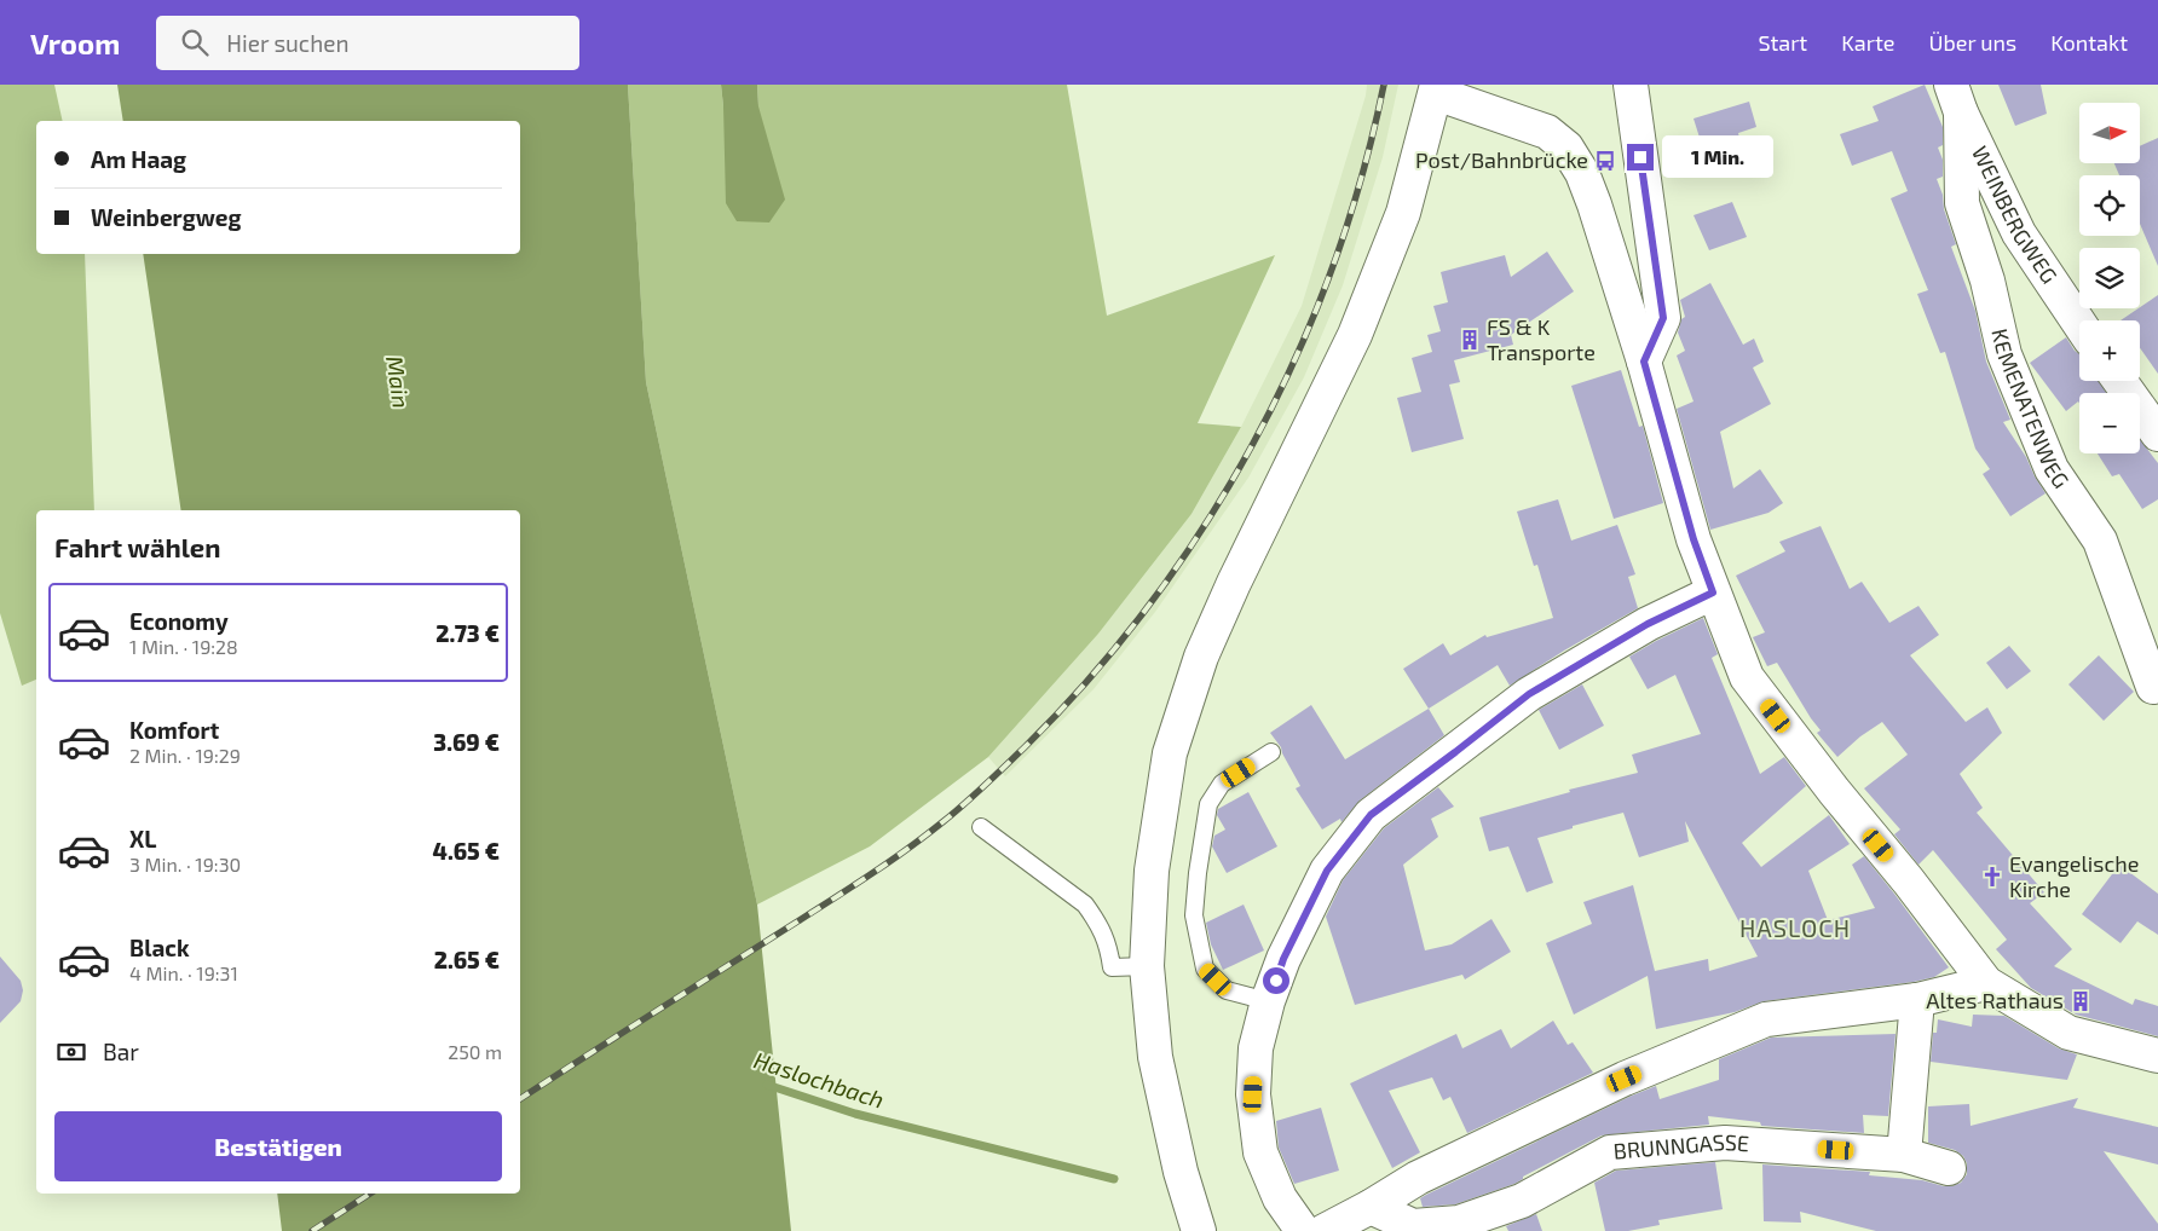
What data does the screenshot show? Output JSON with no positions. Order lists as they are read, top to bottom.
{
  "streets": {
    "street": ["WEINBERGWEG", "KEMENATENWEG", "BRUNNGASSE"]
  },
  "crossings": [
    ["WEINBERGWEG", "KEMENATENWEG"]
  ],
  "districts": ["HASLOCH"],
  "water": ["Main", "Haslochbach"],
  "places": {
    "bus stop": ["Post/Bahnbrücke"],
    "building": ["FS & K Transporte", "Altes Rathaus"],
    "church": ["Evangelische Kirche"]
  },
  "north": "right",
  "page": {
    "header": "Vroom",
    "search": "Hier suchen",
    "nav": [
      "Start",
      "Karte",
      "Über uns",
      "Kontakt"
    ],
    "map_buttons": ["+", "−"],
    "banner": ["Am Haag", "Weinbergweg"],
    "bubble": "1 Min.",
    "heading": "Fahrt wählen",
    "list": [
      {
        "name": "Economy",
        "note": "1 Min. · 19:28",
        "value": "2.73 €"
      },
      {
        "name": "Komfort",
        "note": "2 Min. · 19:29",
        "value": "3.69 €"
      },
      {
        "name": "XL",
        "note": "3 Min. · 19:30",
        "value": "4.65 €"
      },
      {
        "name": "Black",
        "note": "4 Min. · 19:31",
        "value": "2.65 €"
      }
    ],
    "pay": ["Bar", "250 m"],
    "buttons": "Bestätigen"
  }
}
